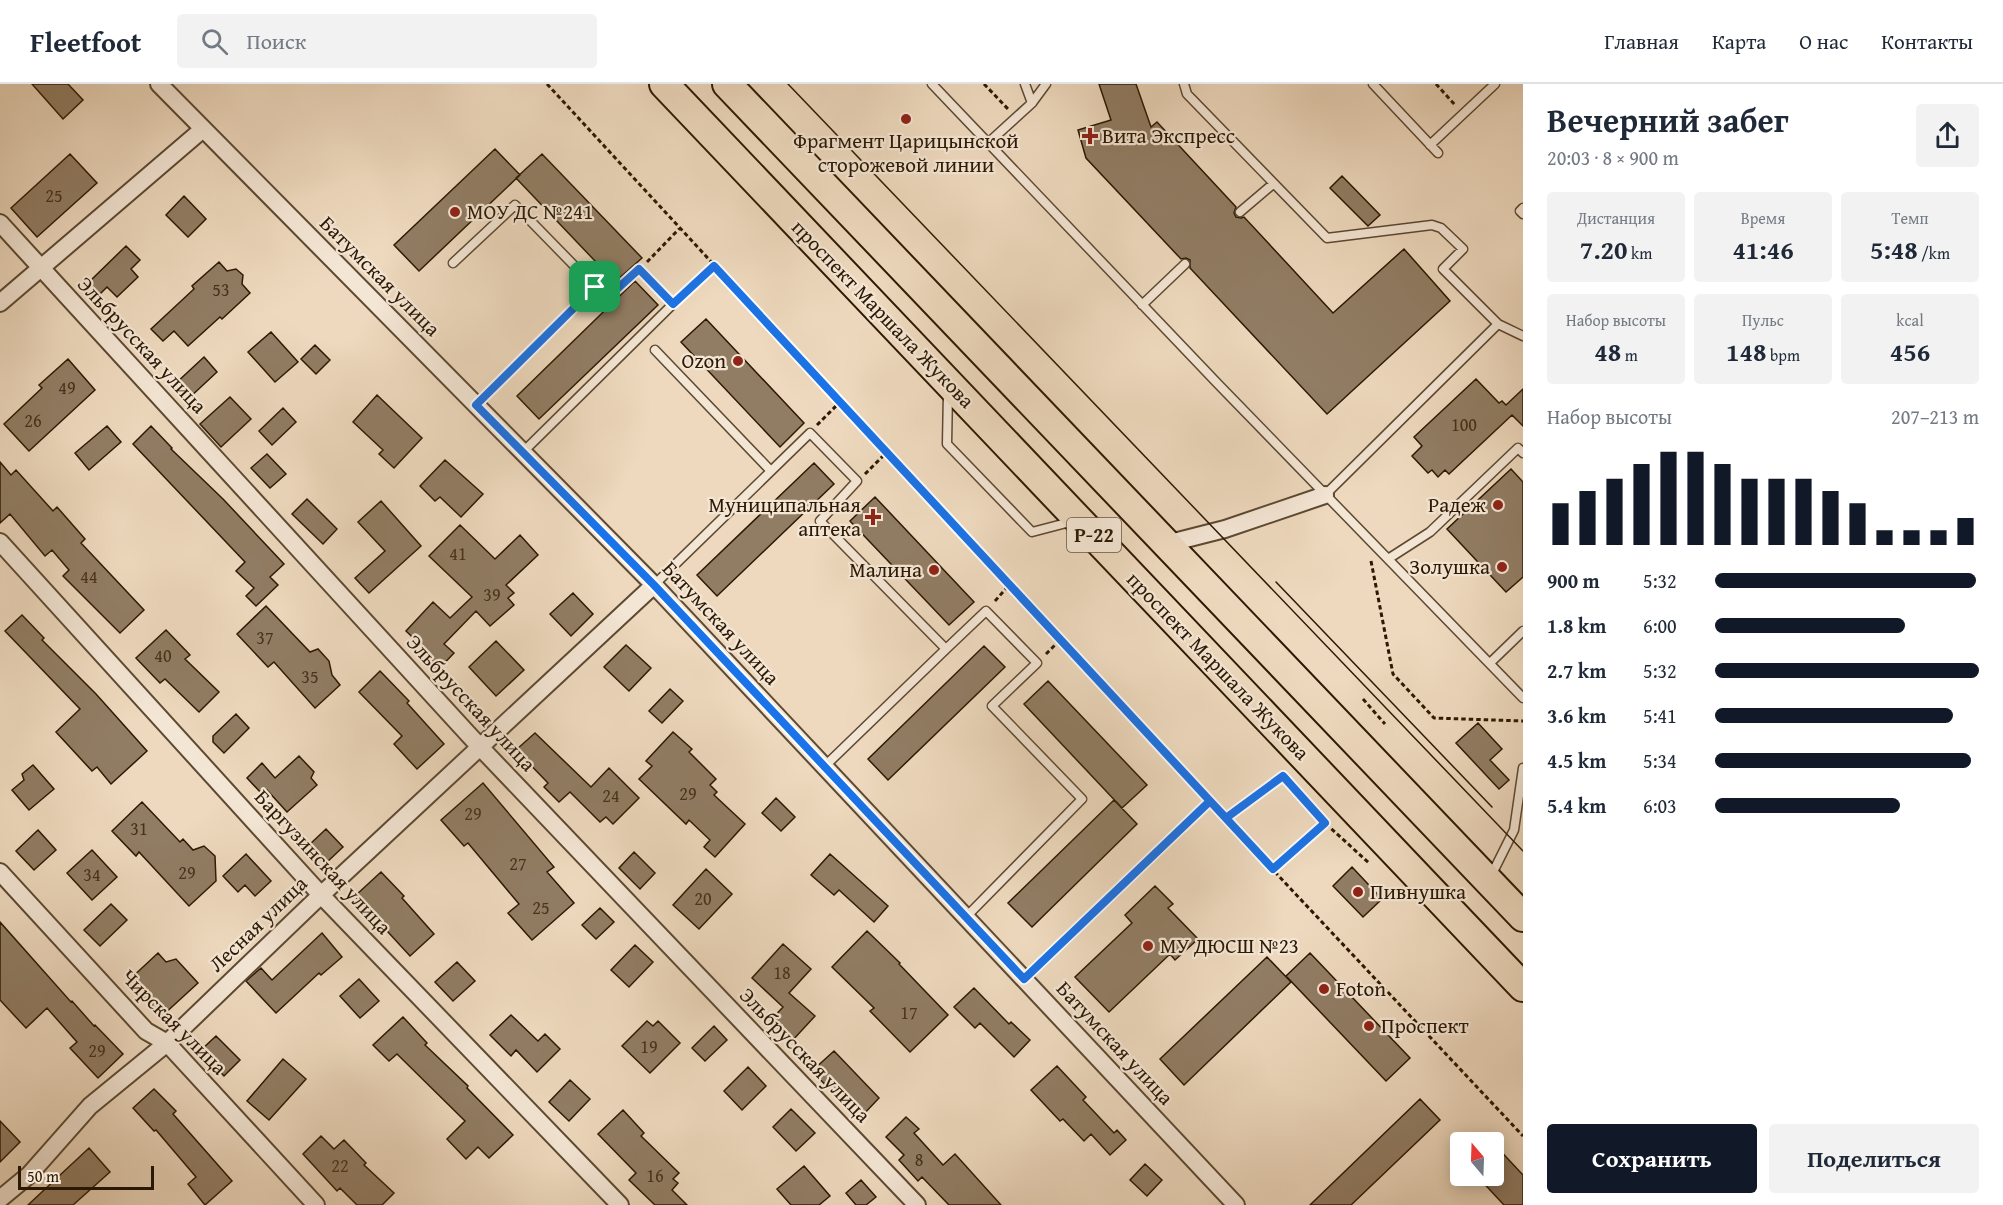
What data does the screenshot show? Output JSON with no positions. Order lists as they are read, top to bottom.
{
  "streets": {
    "highway": ["проспект Маршала Жукова", "Р-22"],
    "street": [
      "Батумская улица",
      "Эльбрусская улица",
      "Баргузинская улица",
      "Лесная улица",
      "Чирская улица"
    ]
  },
  "crossings": [
    ["Батумская улица", "Лесная улица"],
    ["Эльбрусская улица", "Лесная улица"],
    ["Баргузинская улица", "Лесная улица"],
    ["Лесная улица", "Чирская улица"]
  ],
  "places": {
    "other": [
      "Фрагмент Царицынской сторожевой линии",
      "МОУ ДС №241",
      "Ozon",
      "Радеж",
      "Золушка",
      "Малина",
      "Пивнушка",
      "МУ ДЮСШ №23",
      "Foton",
      "Проспект"
    ],
    "health": ["Вита Экспресс", "Муниципальная аптека"]
  },
  "house_numbers": [
    "25",
    "53",
    "49",
    "26",
    "100",
    "41",
    "44",
    "39",
    "37",
    "40",
    "35",
    "29",
    "24",
    "29",
    "31",
    "27",
    "29",
    "34",
    "20",
    "25",
    "18",
    "17",
    "19",
    "29",
    "8",
    "22",
    "16"
  ],
  "scale_bar": "50 m",
  "north": "top",
  "page": {
    "header": "Fleetfoot",
    "search": "Поиск",
    "nav": [
      "Главная",
      "Карта",
      "О нас",
      "Контакты"
    ],
    "heading": ["Вечерний забег", "20:03 · 8 × 900 m"],
    "stats": [
      ["Дистанция", "7.20 km"],
      ["Время", "41:46"],
      ["Темп", "5:48 /km"],
      ["Набор высоты", "48 m"],
      ["Пульс", "148 bpm"],
      ["kcal", "456"]
    ],
    "chart": ["Набор высоты", "207–213 m"],
    "list": [
      {
        "name": "900 m",
        "note": "5:32"
      },
      {
        "name": "1.8 km",
        "note": "6:00"
      },
      {
        "name": "2.7 km",
        "note": "5:32"
      },
      {
        "name": "3.6 km",
        "note": "5:41"
      },
      {
        "name": "4.5 km",
        "note": "5:34"
      },
      {
        "name": "5.4 km",
        "note": "6:03"
      }
    ],
    "buttons": ["Сохранить", "Поделиться"],
    "scale": "50 m"
  }
}
